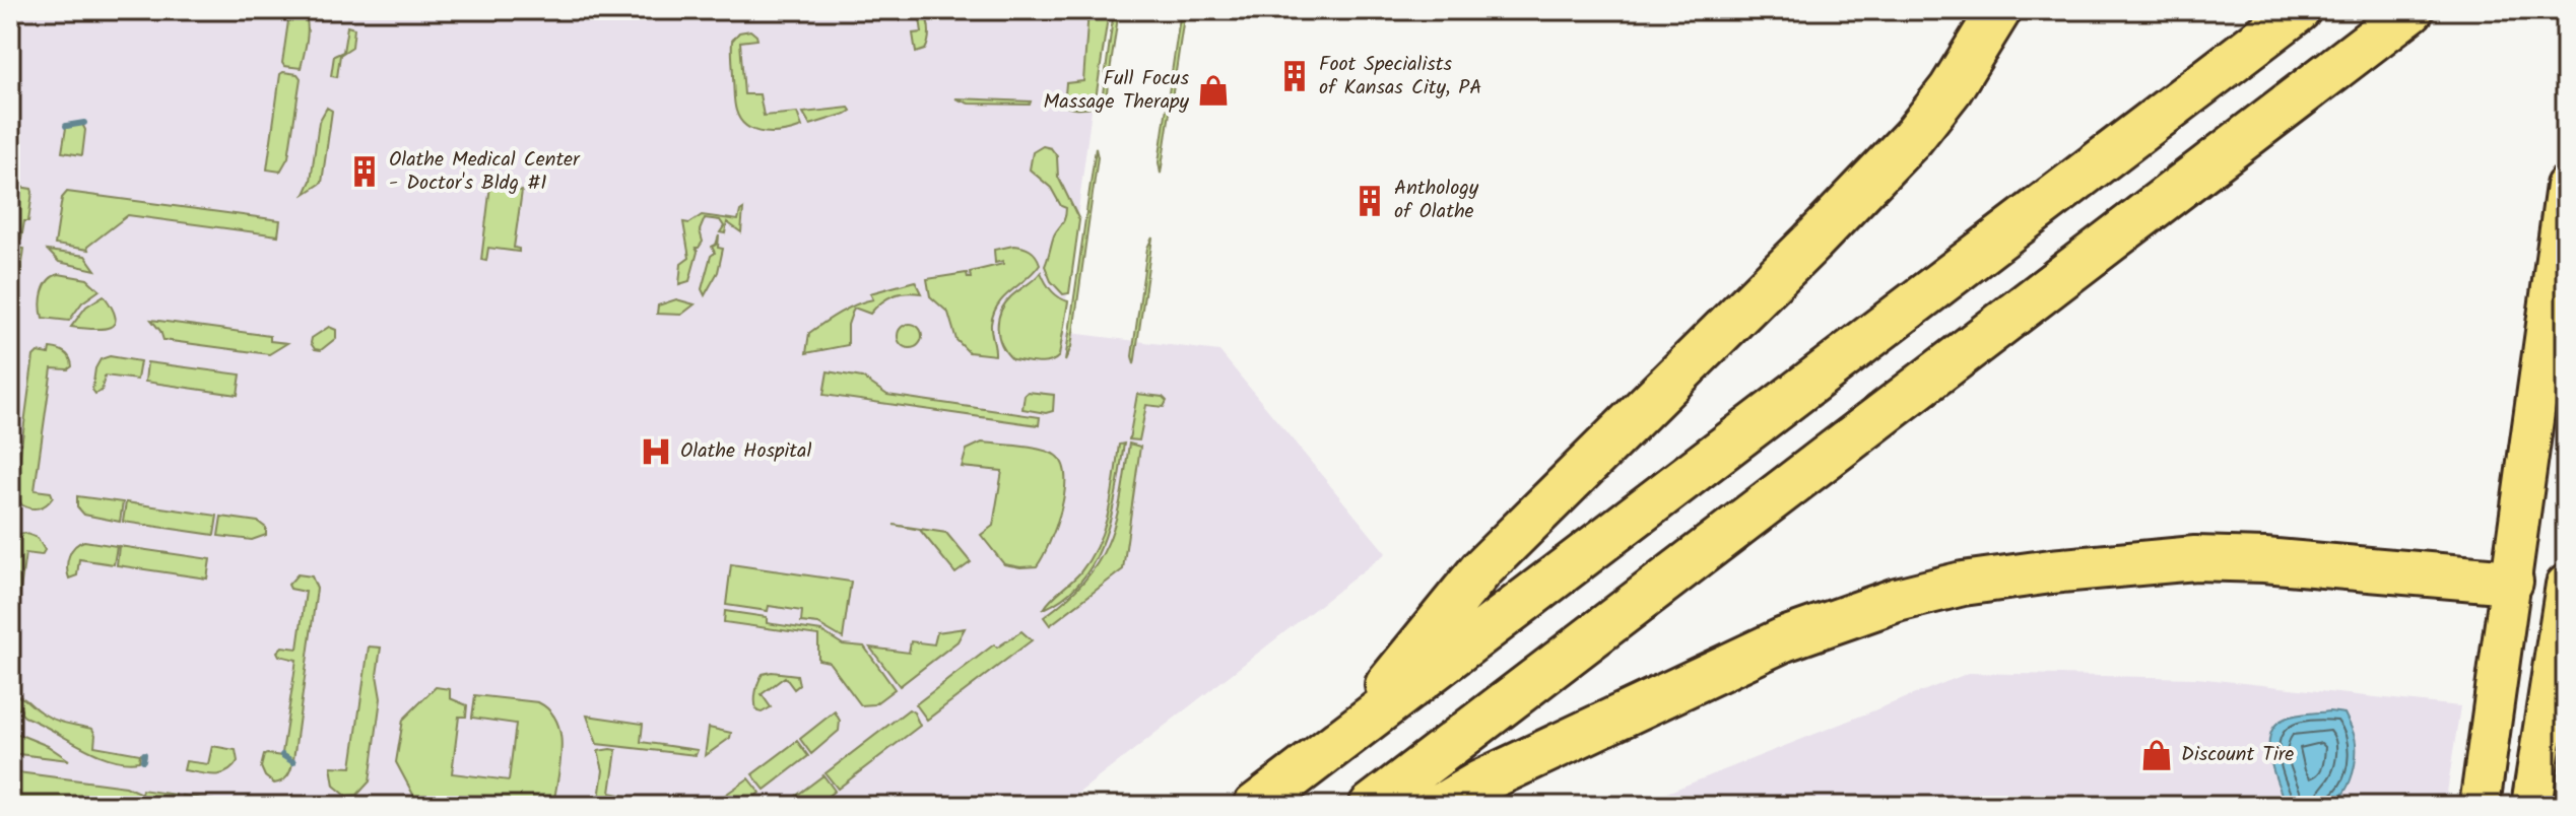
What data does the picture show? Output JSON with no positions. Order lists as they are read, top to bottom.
{
  "places": {
    "building": ["Foot Specialists of Kansas City, PA", "Olathe Medical Center - Doctor's Bldg #1", "Anthology of Olathe"],
    "shop": ["Full Focus Massage Therapy", "Discount Tire"],
    "hospital": ["Olathe Hospital"]
  }
}
